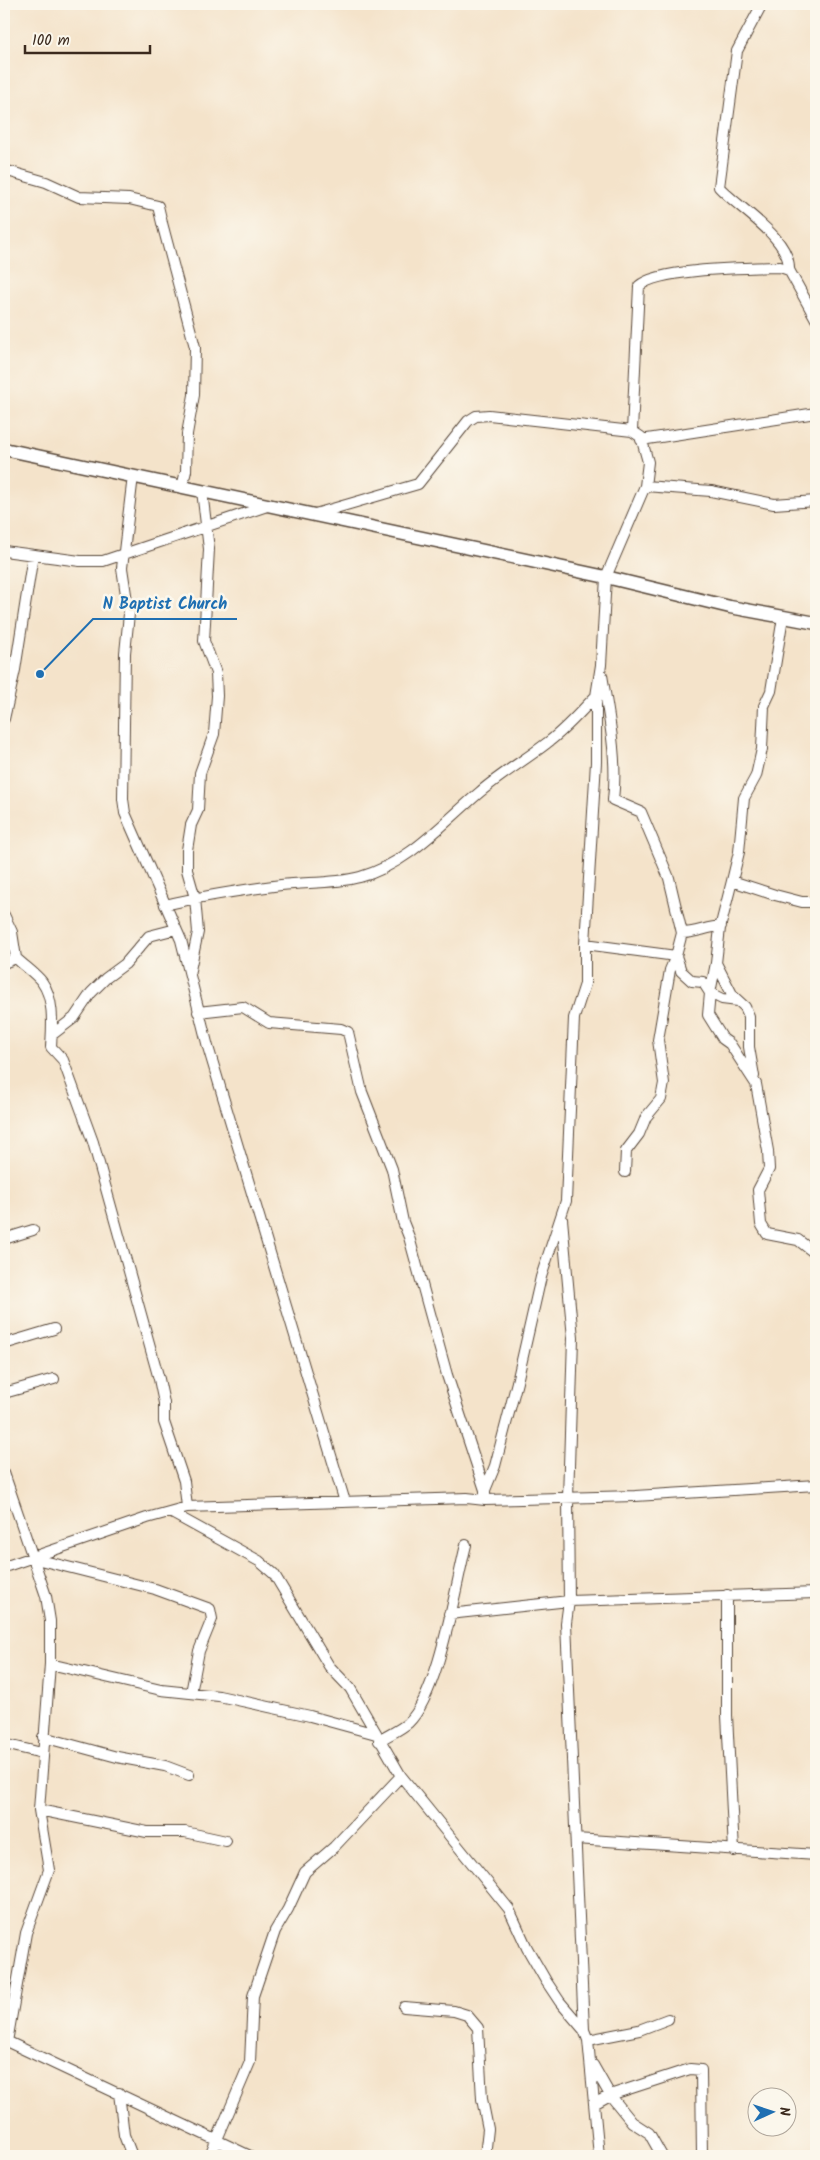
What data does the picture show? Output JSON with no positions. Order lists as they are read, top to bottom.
{
  "places": ["N Baptist Church"],
  "scale_bar": "100 m",
  "north": "right"
}
